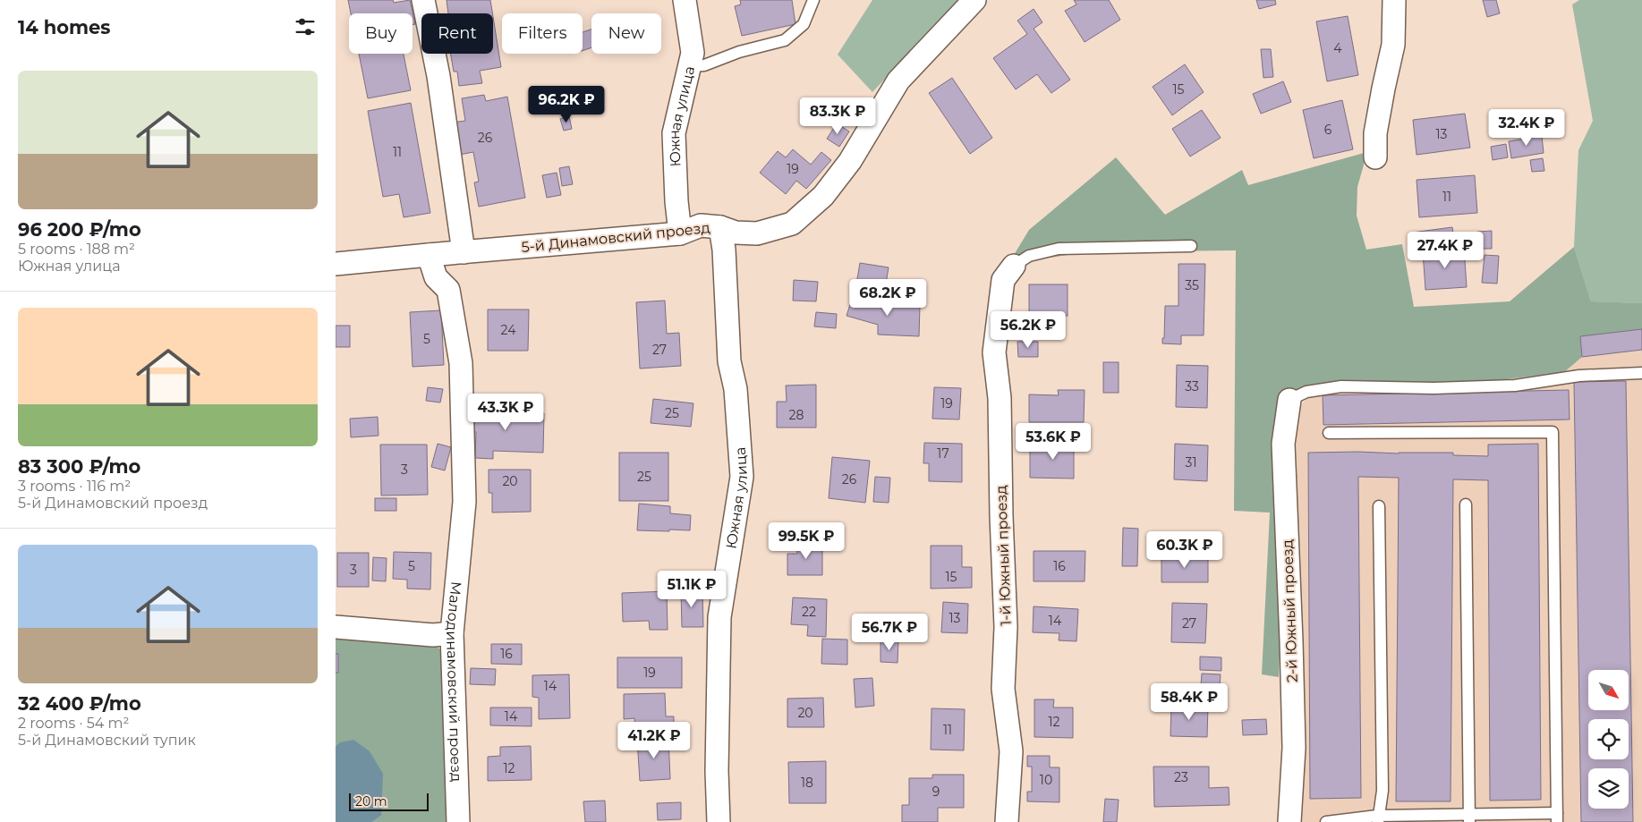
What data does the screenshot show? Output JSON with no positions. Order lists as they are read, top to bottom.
{
  "streets": {
    "street": [
      "Южная улица",
      "5-й Динамовский проезд",
      "1-й Южный проезд",
      "2-й Южный проезд",
      "Малодинамовский проезд"
    ]
  },
  "crossings": [
    ["Южная улица", "5-й Динамовский проезд"],
    ["5-й Динамовский проезд", "Малодинамовский проезд"]
  ],
  "house_numbers": [
    "4",
    "15",
    "6",
    "13",
    "26",
    "11",
    "19",
    "11",
    "35",
    "24",
    "5",
    "27",
    "33",
    "19",
    "25",
    "28",
    "17",
    "31",
    "3",
    "25",
    "26",
    "20",
    "5",
    "16",
    "3",
    "15",
    "22",
    "13",
    "14",
    "27",
    "16",
    "19",
    "14",
    "20",
    "14",
    "12",
    "11",
    "12",
    "23",
    "10",
    "18",
    "9"
  ],
  "scale_bar": "20 m",
  "north": "bottom right",
  "page": {
    "heading": "14 homes",
    "chip": [
      "Buy",
      "Rent",
      "Filters",
      "New"
    ],
    "list": [
      {
        "name": "96 200 ₽/mo",
        "note": "5 rooms · 188 m² · Южная улица"
      },
      {
        "name": "83 300 ₽/mo",
        "note": "3 rooms · 116 m² · 5-й Динамовский проезд"
      },
      {
        "name": "32 400 ₽/mo",
        "note": "2 rooms · 54 m² · 5-й Динамовский тупик"
      }
    ],
    "price": [
      "96.2K ₽",
      "83.3K ₽",
      "32.4K ₽",
      "27.4K ₽",
      "68.2K ₽",
      "56.2K ₽",
      "43.3K ₽",
      "53.6K ₽",
      "99.5K ₽",
      "60.3K ₽",
      "51.1K ₽",
      "56.7K ₽",
      "58.4K ₽",
      "41.2K ₽"
    ],
    "scale": "20 m"
  }
}
